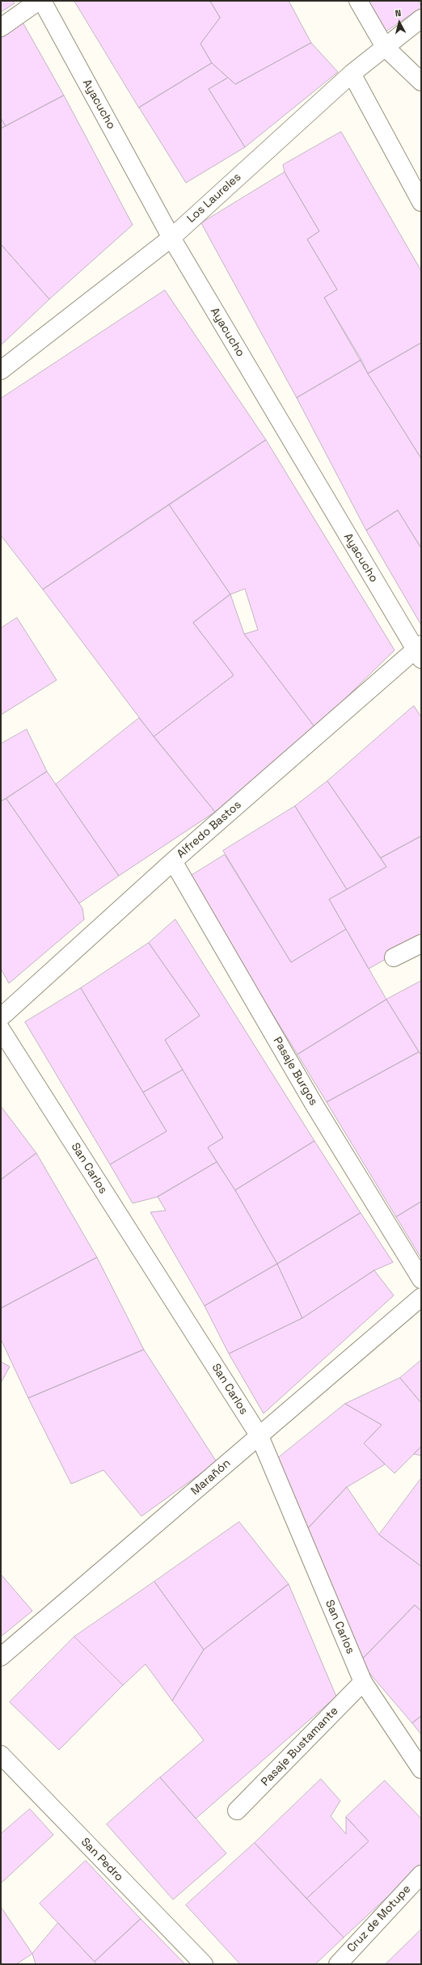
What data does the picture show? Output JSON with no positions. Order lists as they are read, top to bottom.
{
  "streets": {
    "street": [
      "Ayacucho",
      "Los Laureles",
      "Alfredo Bastos",
      "Pasaje Burgos",
      "San Carlos",
      "Marañón",
      "Pasaje Bustamante",
      "San Pedro",
      "Cruz de Motupe"
    ]
  },
  "crossings": [
    ["Ayacucho", "Los Laureles"],
    ["Ayacucho", "Alfredo Bastos"],
    ["Alfredo Bastos", "Pasaje Burgos"],
    ["San Carlos", "Marañón"],
    ["San Carlos", "Pasaje Bustamante"]
  ],
  "north": "top"
}
